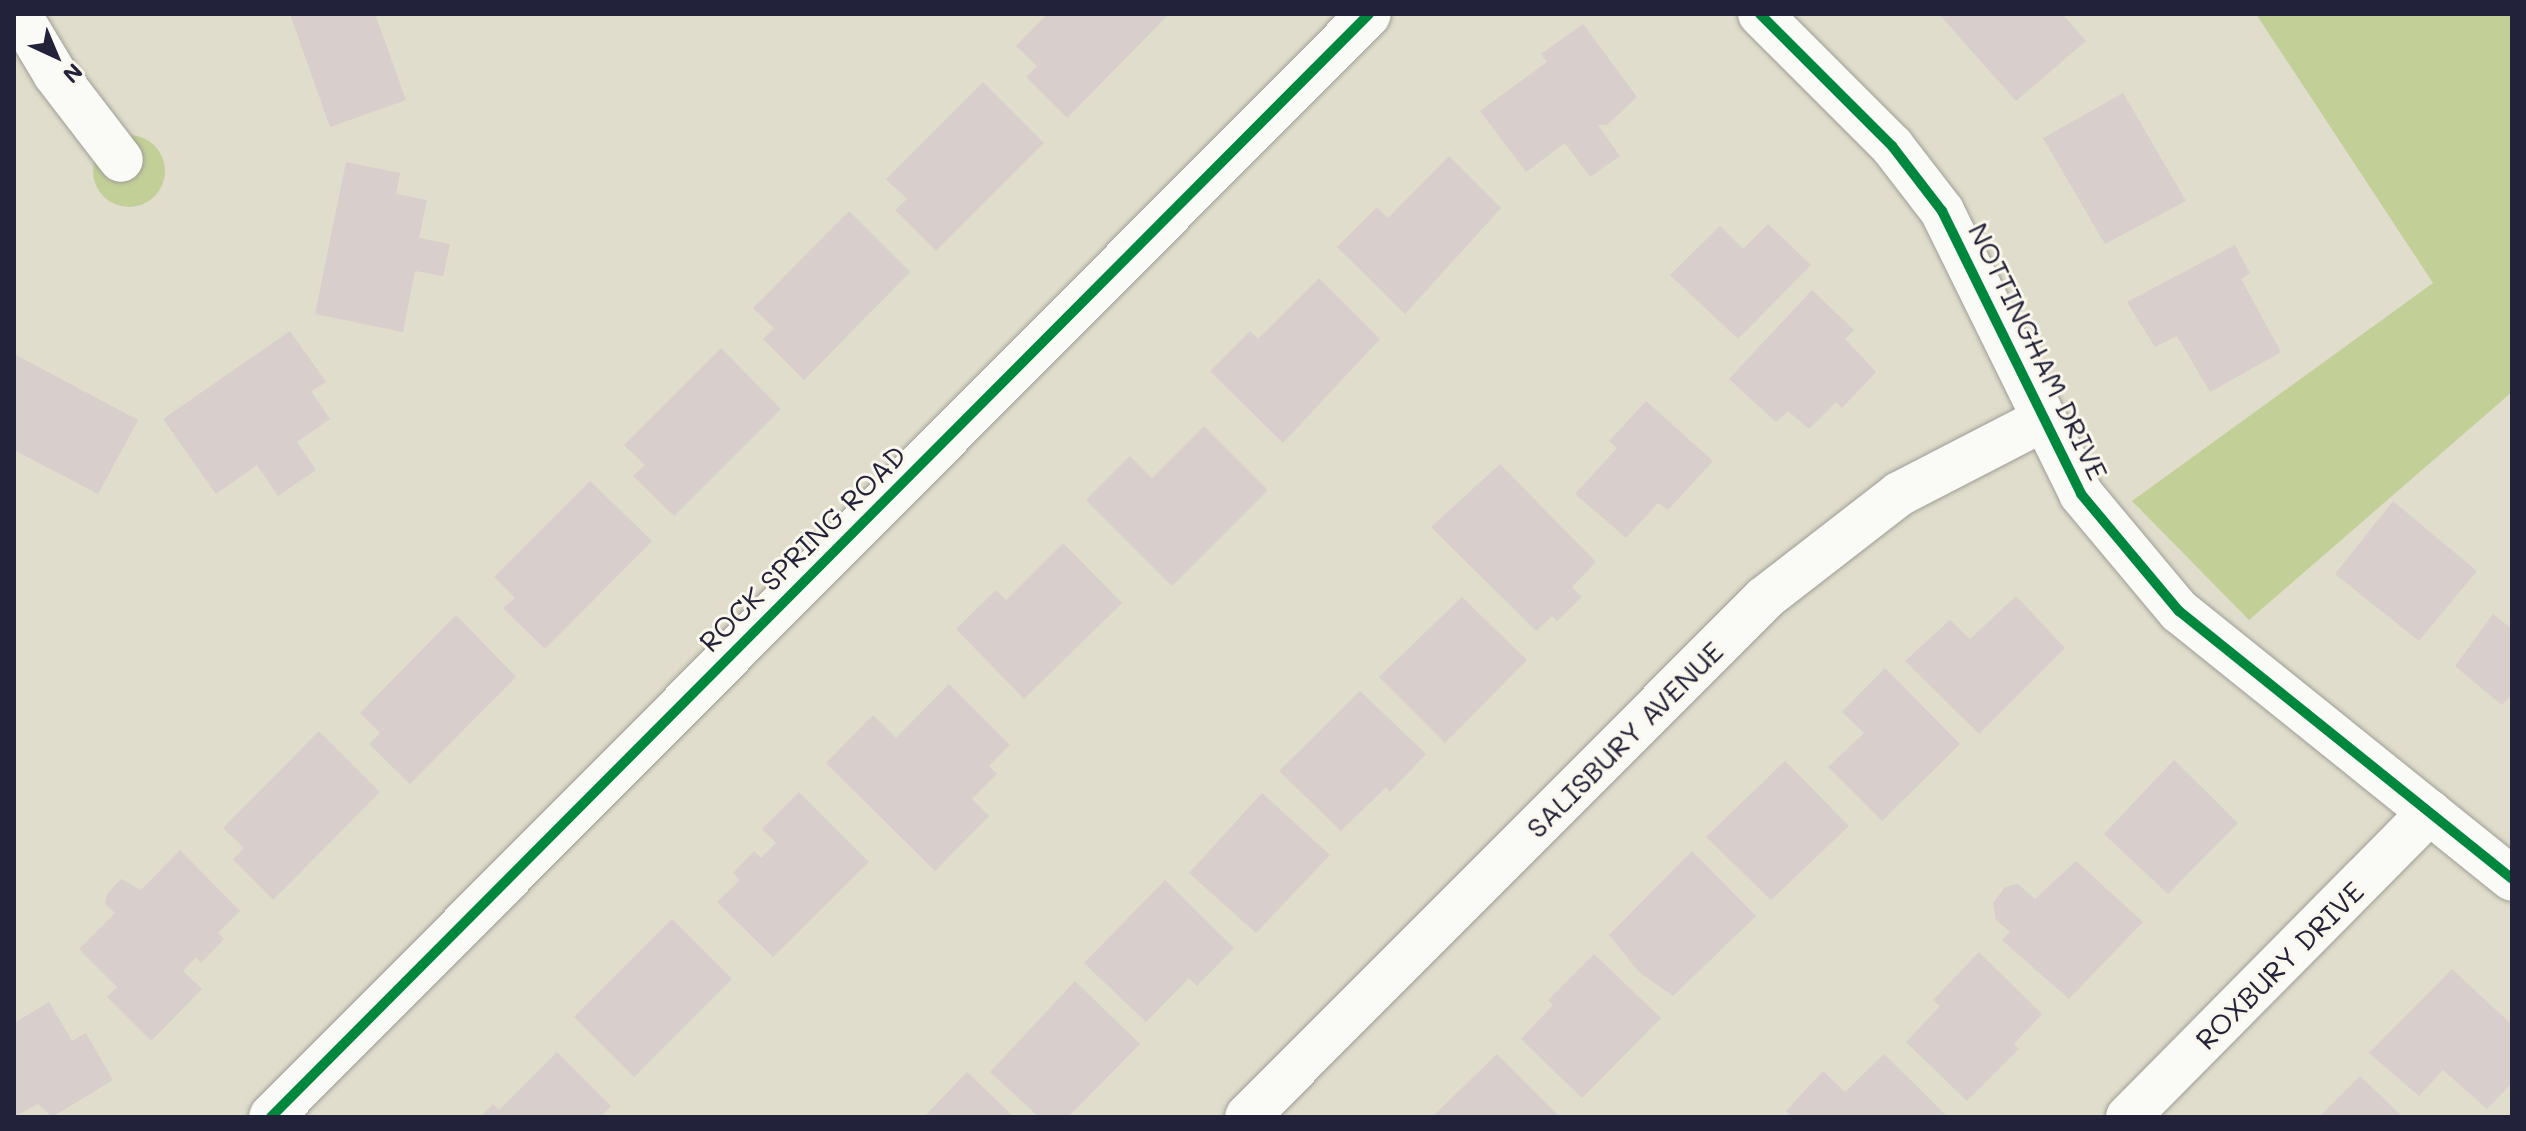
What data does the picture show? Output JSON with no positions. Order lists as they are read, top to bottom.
{
  "streets": {
    "street": [
      "NOTTINGHAM DRIVE",
      "ROCK SPRING ROAD",
      "SALISBURY AVENUE",
      "ROXBURY DRIVE"
    ]
  },
  "crossings": [
    ["NOTTINGHAM DRIVE", "SALISBURY AVENUE"],
    ["NOTTINGHAM DRIVE", "ROXBURY DRIVE"]
  ],
  "north": "bottom right"
}
